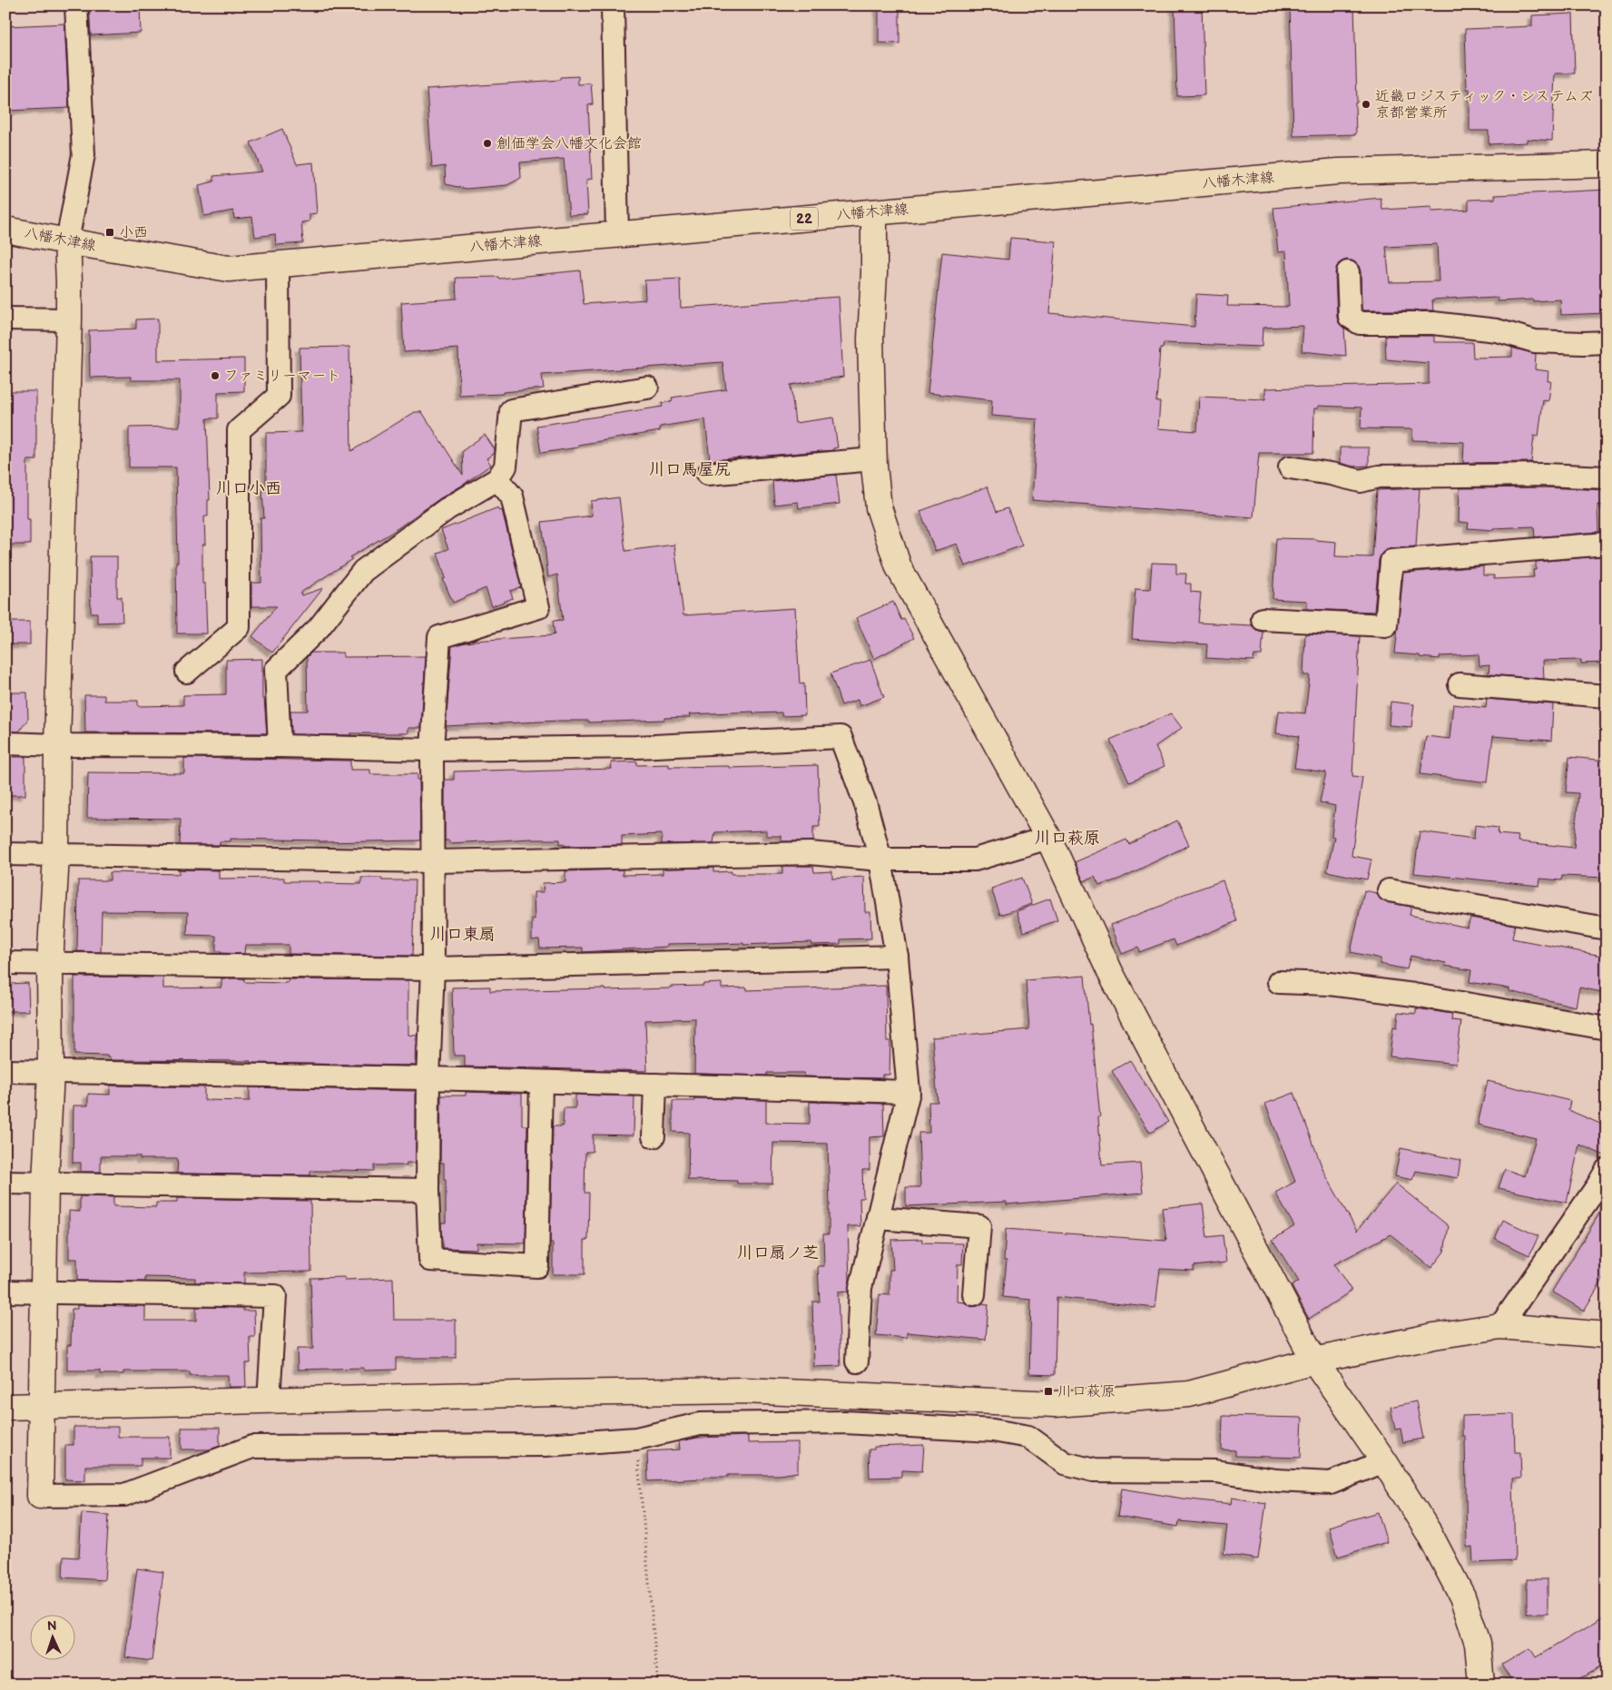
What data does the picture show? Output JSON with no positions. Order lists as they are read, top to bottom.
{
  "streets": {
    "street": ["八幡木津線", "22"]
  },
  "districts": [
    "川口馬屋尻",
    "川口小西",
    "川口萩原",
    "川口東扇",
    "川口扇ノ芝"
  ],
  "places": {
    "other": ["近畿ロジスティック・システムズ 京都営業所", "創価学会八幡文化会館", "ファミリーマート"],
    "transit": ["小西", "川口萩原"]
  },
  "north": "top"
}
